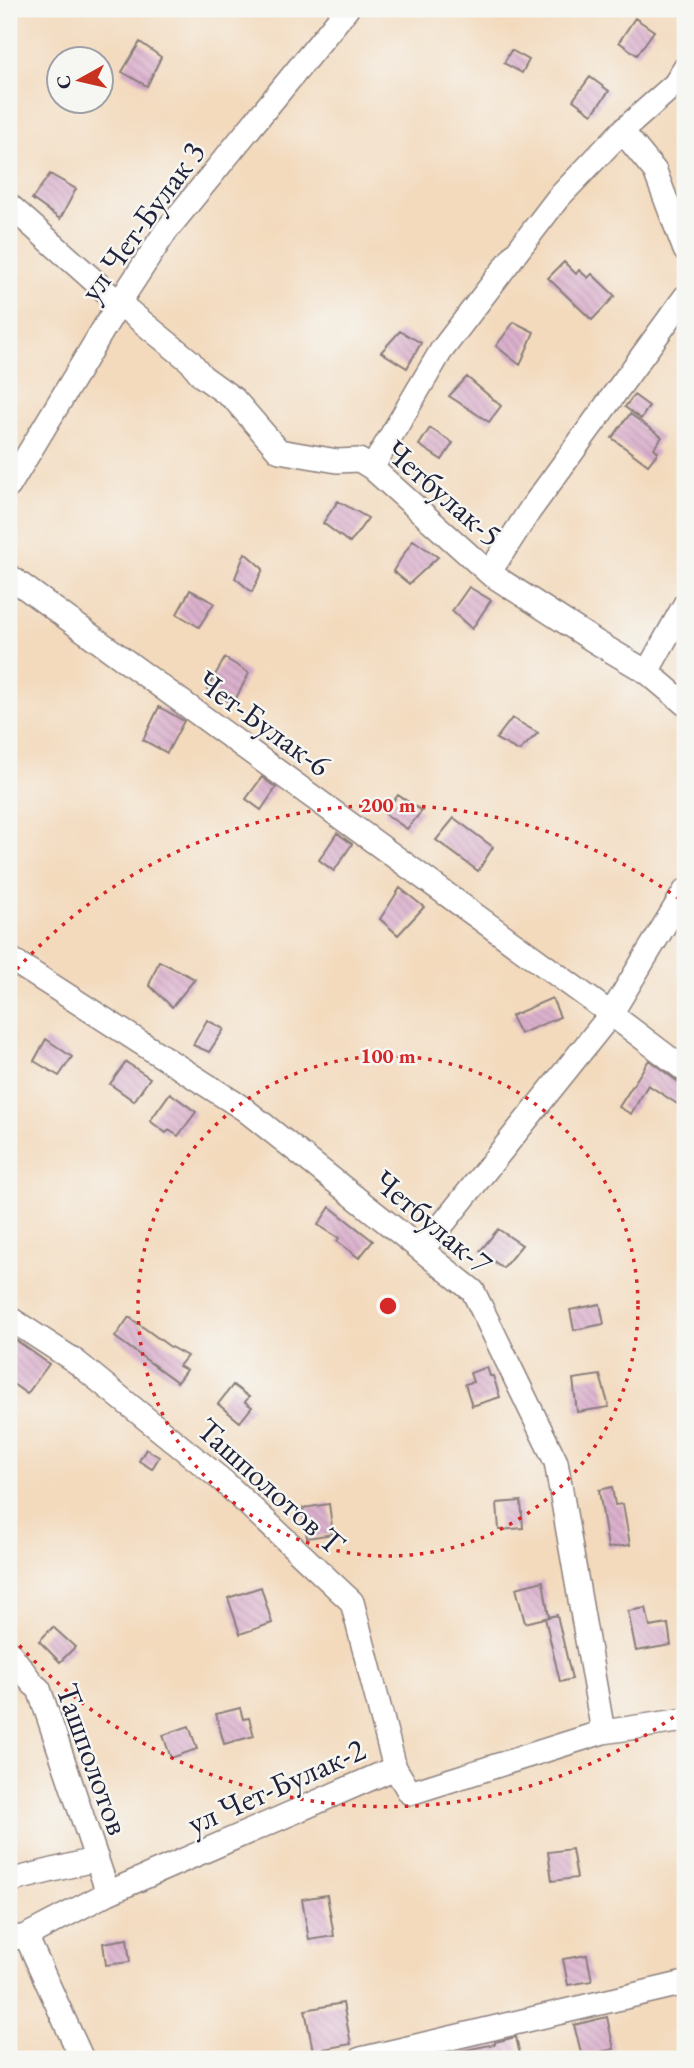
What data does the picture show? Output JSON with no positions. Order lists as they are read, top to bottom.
{
  "streets": {
    "street": [
      "ул Чет-Булак 3",
      "Четбулак-5",
      "Чет-Булак-6",
      "Четбулак-7",
      "Ташполотов Т",
      "Ташполотов",
      "ул Чет-Булак-2"
    ]
  },
  "crossings": [
    ["ул Чет-Булак 3", "Четбулак-5"],
    ["Четбулак-7", "ул Чет-Булак-2"],
    ["Ташполотов Т", "ул Чет-Булак-2"],
    ["Ташполотов", "ул Чет-Булак-2"]
  ],
  "north": "left",
  "rings": ["200 m", "100 m"]
}
